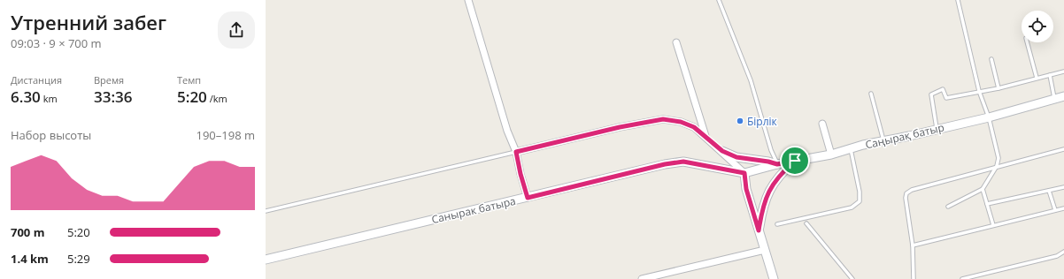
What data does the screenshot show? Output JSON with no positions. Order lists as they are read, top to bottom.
{
  "streets": {
    "street": ["Саңырақ батыр", "Санырак батыра"]
  },
  "crossings": [
    ["Саңырақ батыр", "Санырак батыра"]
  ],
  "places": ["Бірлік"],
  "page": {
    "heading": ["Утренний забег", "09:03 · 9 × 700 m"],
    "stats": [
      ["Дистанция", "6.30 km"],
      ["Время", "33:36"],
      ["Темп", "5:20 /km"]
    ],
    "chart": ["Набор высоты", "190–198 m"],
    "list": [
      {
        "name": "700 m",
        "note": "5:20"
      },
      {
        "name": "1.4 km",
        "note": "5:29"
      }
    ]
  }
}
